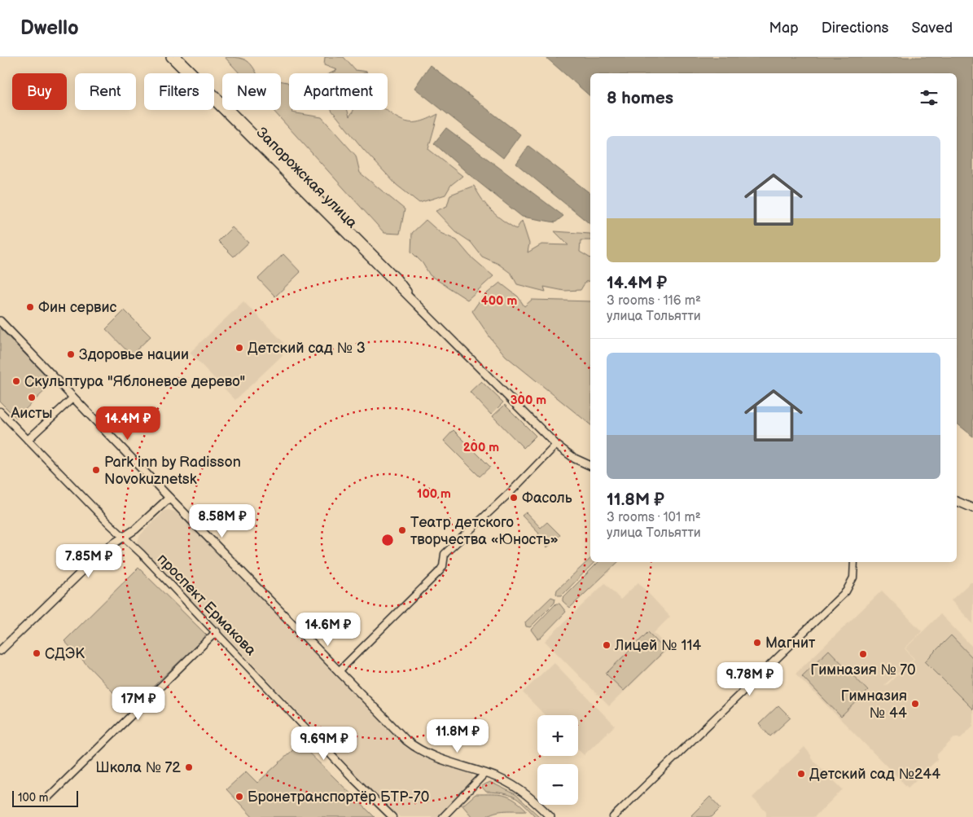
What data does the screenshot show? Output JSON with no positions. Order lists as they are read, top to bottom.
{
  "streets": {
    "main road": ["Запорожская улица"],
    "street": ["проспект Ермакова"]
  },
  "places": [
    "Фин сервис",
    "Детский сад № 3",
    "Здоровье нации",
    "Скульптура \"Яблоневое дерево\"",
    "Аисты",
    "Park inn by Radisson Novokuznetsk",
    "Фасоль",
    "Театр детского творчества «Юность»",
    "Магнит",
    "Лицей № 114",
    "СДЭК",
    "Гимназия № 70",
    "Гимназия № 44",
    "Школа № 72",
    "Детский сад №244",
    "Бронетранспортёр БТР-70"
  ],
  "scale_bar": "100 m",
  "page": {
    "header": "Dwello",
    "nav": ["Map", "Directions", "Saved"],
    "chip": [
      "Buy",
      "Rent",
      "Filters",
      "New",
      "Apartment"
    ],
    "heading": "8 homes",
    "list": [
      {
        "name": "14.4M ₽",
        "note": "3 rooms · 116 m² · улица Тольятти"
      },
      {
        "name": "11.8M ₽",
        "note": "3 rooms · 101 m² · улица Тольятти"
      }
    ],
    "price": [
      "14.4M ₽",
      "8.58M ₽",
      "7.85M ₽",
      "14.6M ₽",
      "9.78M ₽",
      "17M ₽",
      "11.8M ₽",
      "9.69M ₽"
    ],
    "map_buttons": ["+", "−"],
    "scale": "100 m"
  },
  "rings": [
    "400 m",
    "300 m",
    "200 m",
    "100 m"
  ]
}
